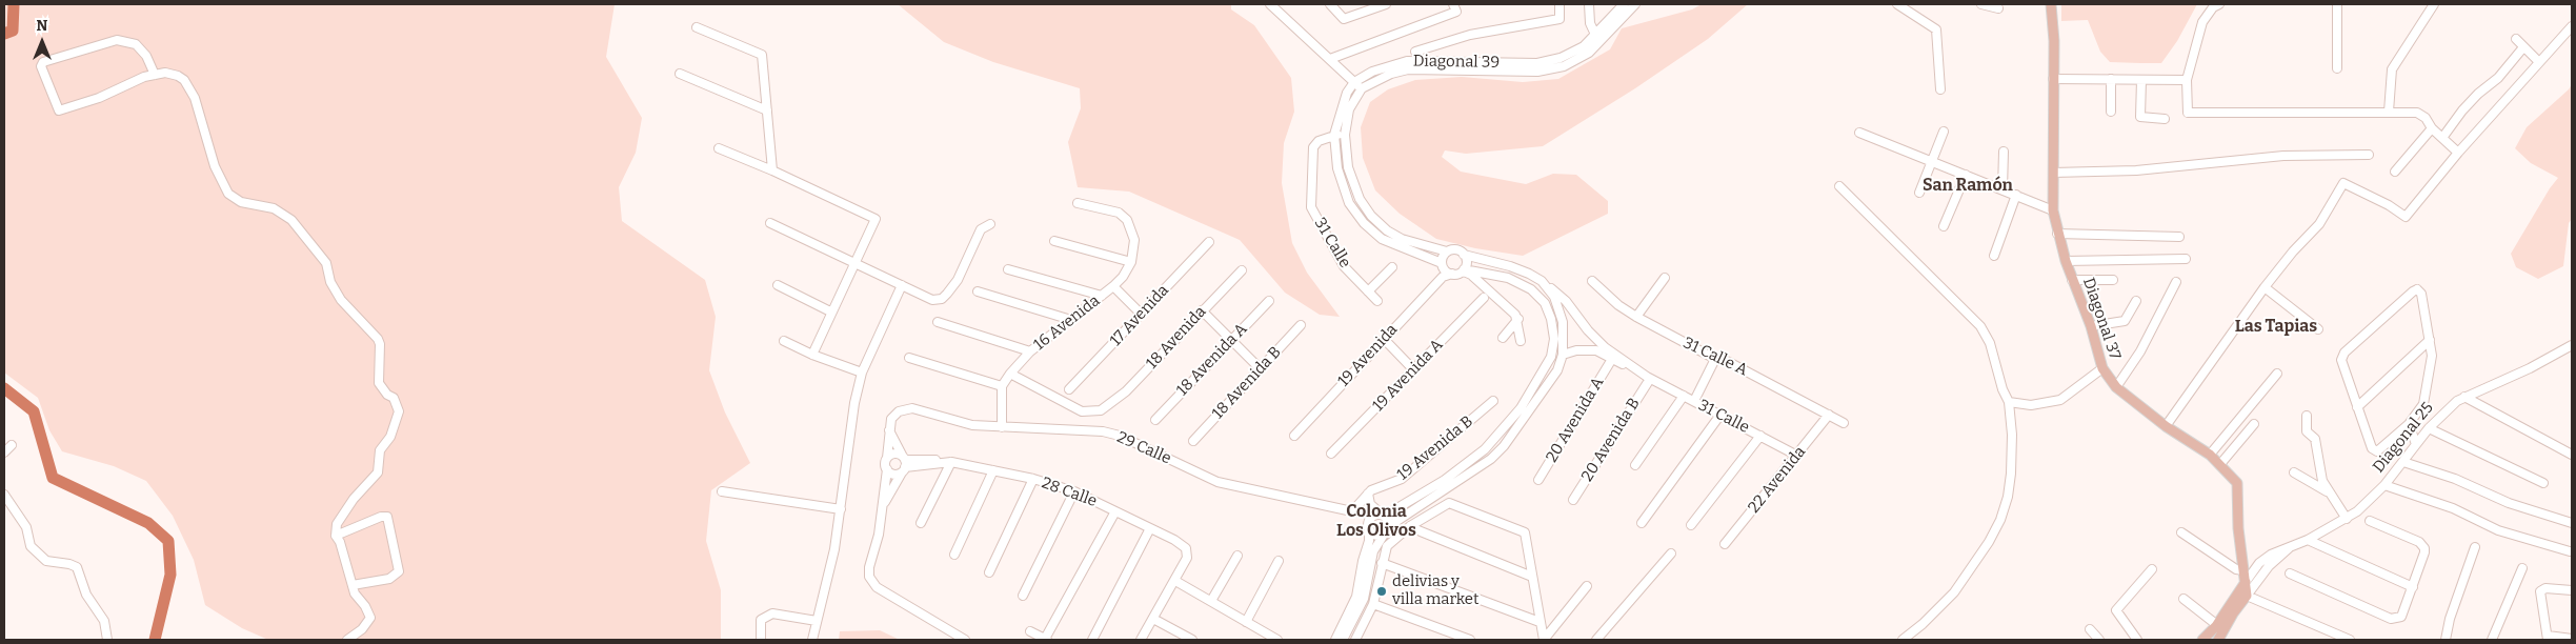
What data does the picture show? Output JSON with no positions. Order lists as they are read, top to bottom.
{
  "streets": {
    "main road": ["Diagonal 37", "Diagonal 25"],
    "street": [
      "Diagonal 39",
      "31 Calle",
      "17 Avenida",
      "16 Avenida",
      "18 Avenida",
      "19 Avenida",
      "31 Calle A",
      "18 Avenida A",
      "19 Avenida A",
      "18 Avenida B",
      "20 Avenida A",
      "20 Avenida B",
      "29 Calle",
      "19 Avenida B",
      "22 Avenida",
      "28 Calle"
    ]
  },
  "crossings": [
    ["31 Calle", "20 Avenida A"],
    ["31 Calle", "20 Avenida B"],
    ["31 Calle", "22 Avenida"],
    ["Diagonal 37", "Diagonal 25"],
    ["16 Avenida", "18 Avenida"],
    ["31 Calle A", "22 Avenida"],
    ["29 Calle", "19 Avenida B"]
  ],
  "districts": ["San Ramón", "Las Tapias", "Colonia Los Olivos"],
  "places": ["delivias y villa market"],
  "north": "top"
}
